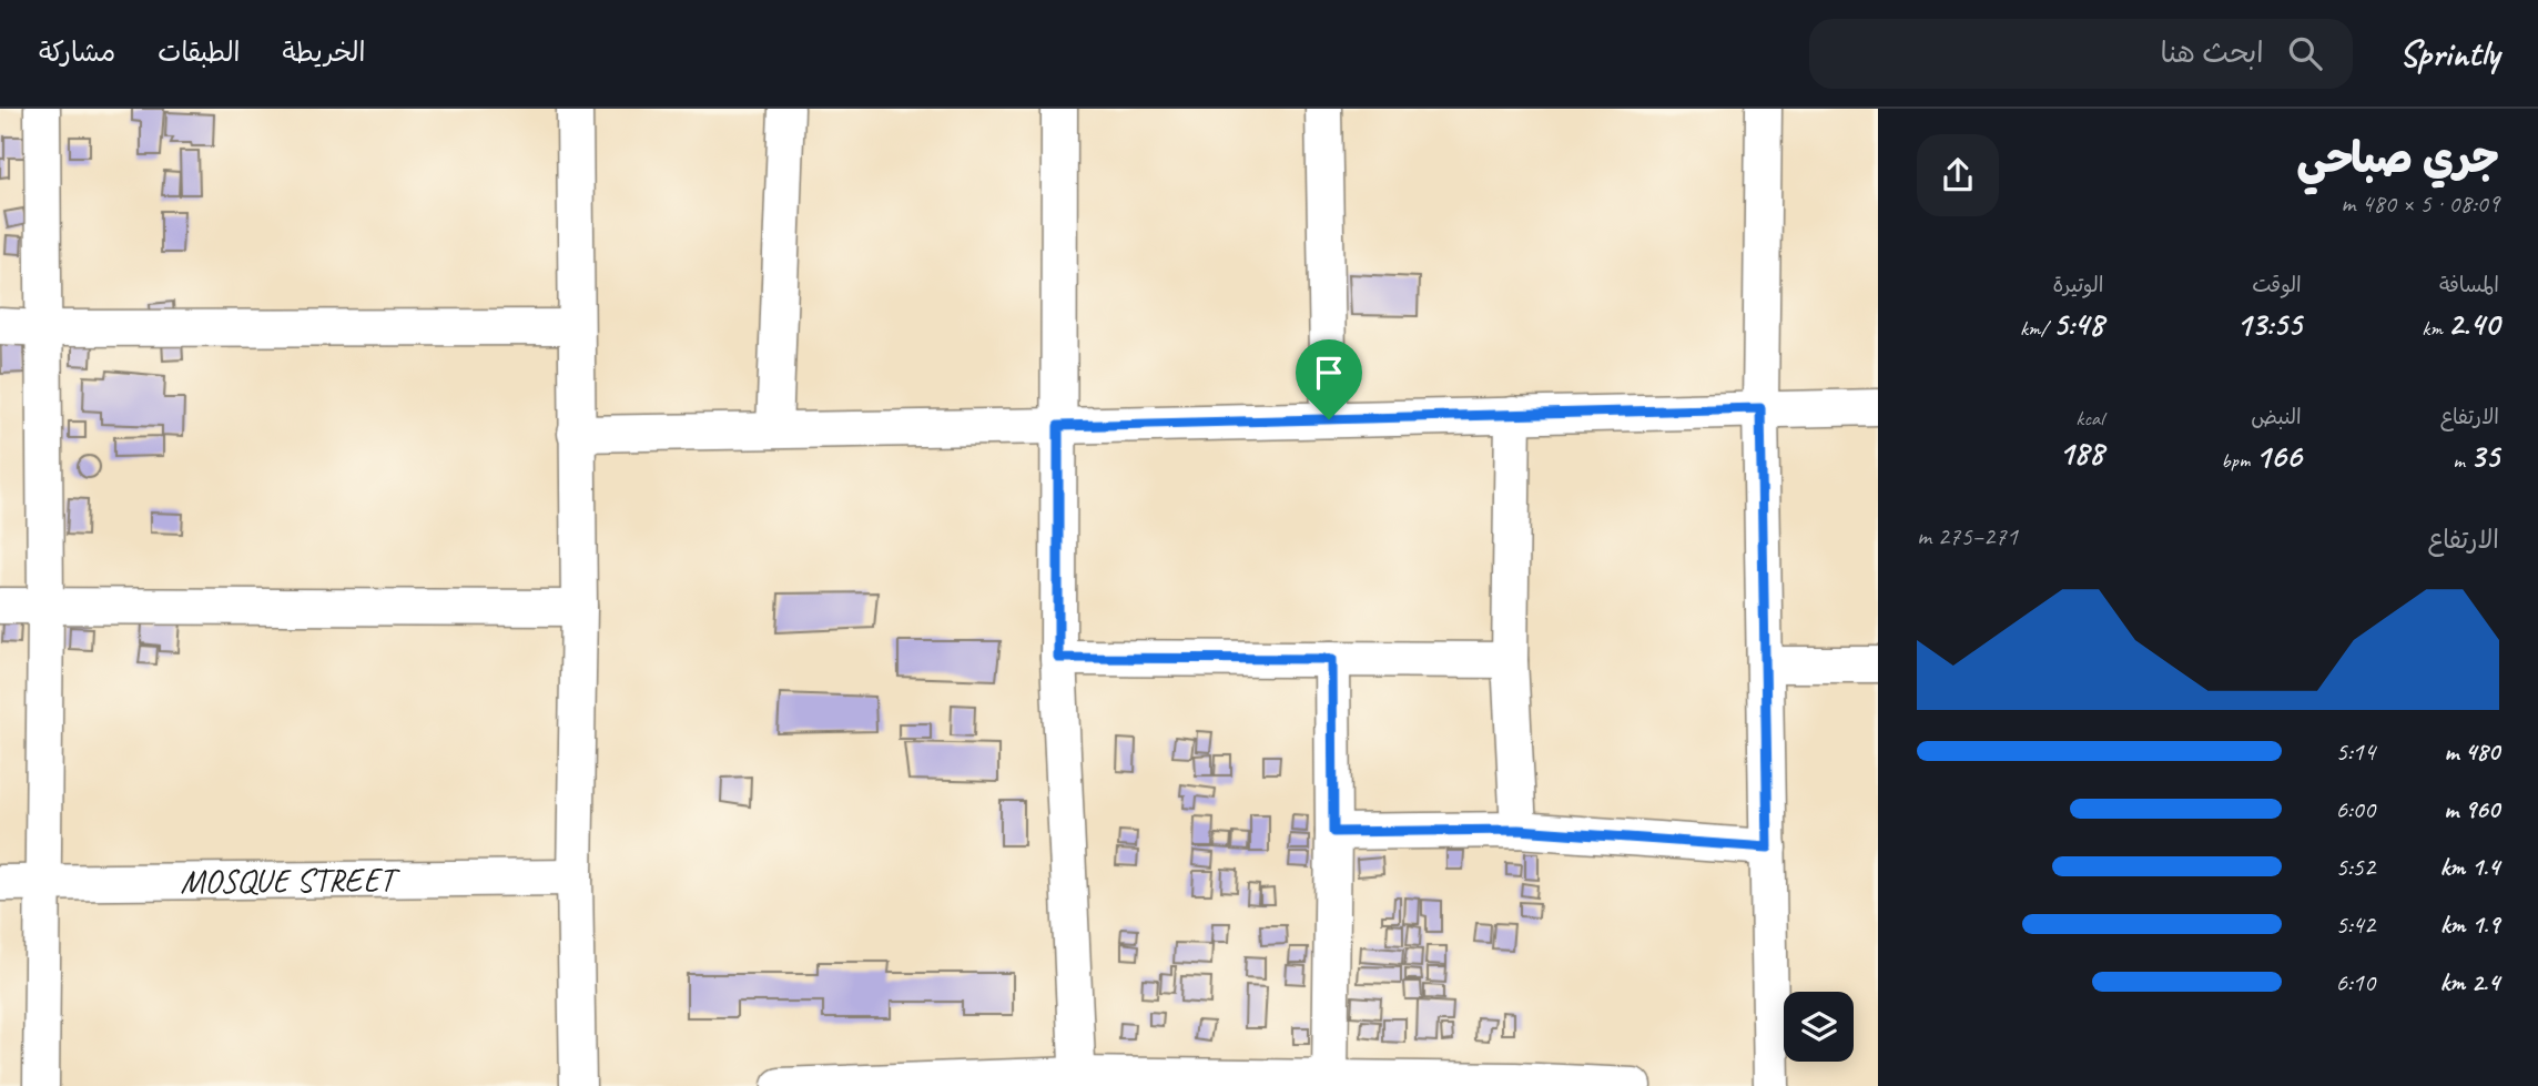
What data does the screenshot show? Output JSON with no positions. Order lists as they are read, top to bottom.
{
  "streets": {
    "street": ["MOSQUE STREET"]
  },
  "page": {
    "header": "Sprintly",
    "search": "ابحث هنا",
    "nav": ["الخريطة", "الطبقات", "مشاركة"],
    "heading": ["جري صباحي", "08:09 · 5 × 480 m"],
    "stats": [
      ["المسافة", "2.40 km"],
      ["الوقت", "13:55"],
      ["الوتيرة", "5:48 /km"],
      ["الارتفاع", "35 m"],
      ["النبض", "166 bpm"],
      ["kcal", "188"]
    ],
    "chart": ["الارتفاع", "271–275 m"],
    "list": [
      {
        "name": "480 m",
        "note": "5:14"
      },
      {
        "name": "960 m",
        "note": "6:00"
      },
      {
        "name": "1.4 km",
        "note": "5:52"
      },
      {
        "name": "1.9 km",
        "note": "5:42"
      },
      {
        "name": "2.4 km",
        "note": "6:10"
      }
    ]
  }
}
